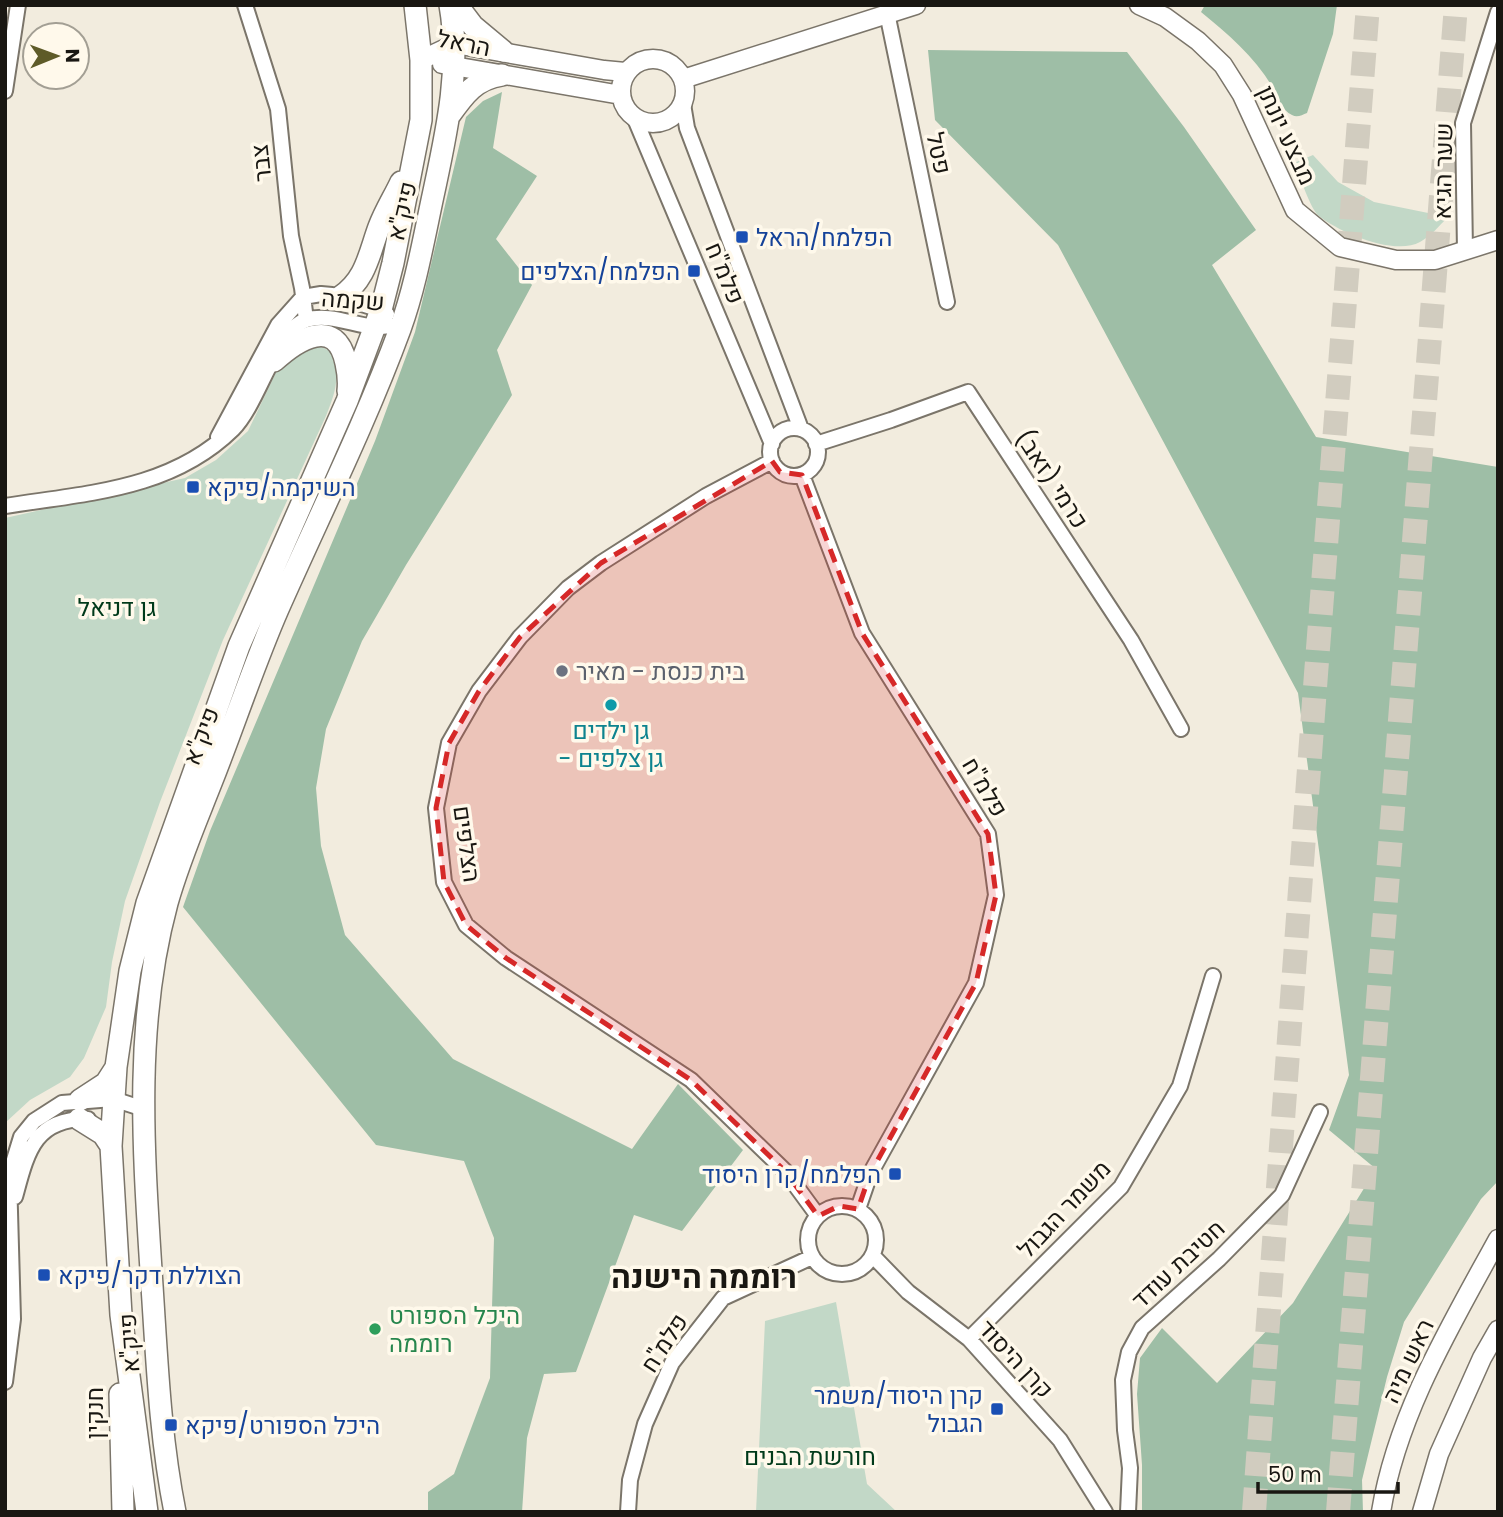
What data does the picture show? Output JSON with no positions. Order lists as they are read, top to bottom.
{
  "streets": {
    "main road": ["פיק\"א", "חנקין"],
    "street": [
      "הראל",
      "מבצע יונתן",
      "פטל",
      "צבר",
      "שער הגיא",
      "פלמ\"ח",
      "שקמה",
      "כרמי (זאב)",
      "הצלפים",
      "משמר הגבול",
      "חטיבת עודד",
      "קרן היסוד",
      "ראש מיה"
    ]
  },
  "crossings": [
    ["הראל", "פיק\"א"],
    ["הראל", "פלמ\"ח"],
    ["מבצע יונתן", "שער הגיא"],
    ["צבר", "שקמה"],
    ["פיק\"א", "שקמה"],
    ["פיק\"א", "חנקין"],
    ["פלמ\"ח", "כרמי (זאב)"],
    ["פלמ\"ח", "הצלפים"],
    ["פלמ\"ח", "קרן היסוד"],
    ["כרמי (זאב)", "הצלפים"],
    ["הצלפים", "קרן היסוד"],
    ["משמר הגבול", "קרן היסוד"]
  ],
  "districts": ["רוממה הישנה"],
  "parks": ["גן דניאל", "חורשת הבנים"],
  "places": {
    "transit": [
      "הפלמח/הראל",
      "הפלמח/הצלפים",
      "השיקמה/פיקא",
      "הפלמח/קרן היסוד",
      "הצוללת דקר/פיקא",
      "קרן היסוד/משמר הגבול",
      "היכל הספורט/פיקא"
    ],
    "other": ["בית כנסת - מאיר", "גן ילדים - גן צלפים", "היכל הספורט רוממה"]
  },
  "scale_bar": "50 m",
  "north": "right"
}
